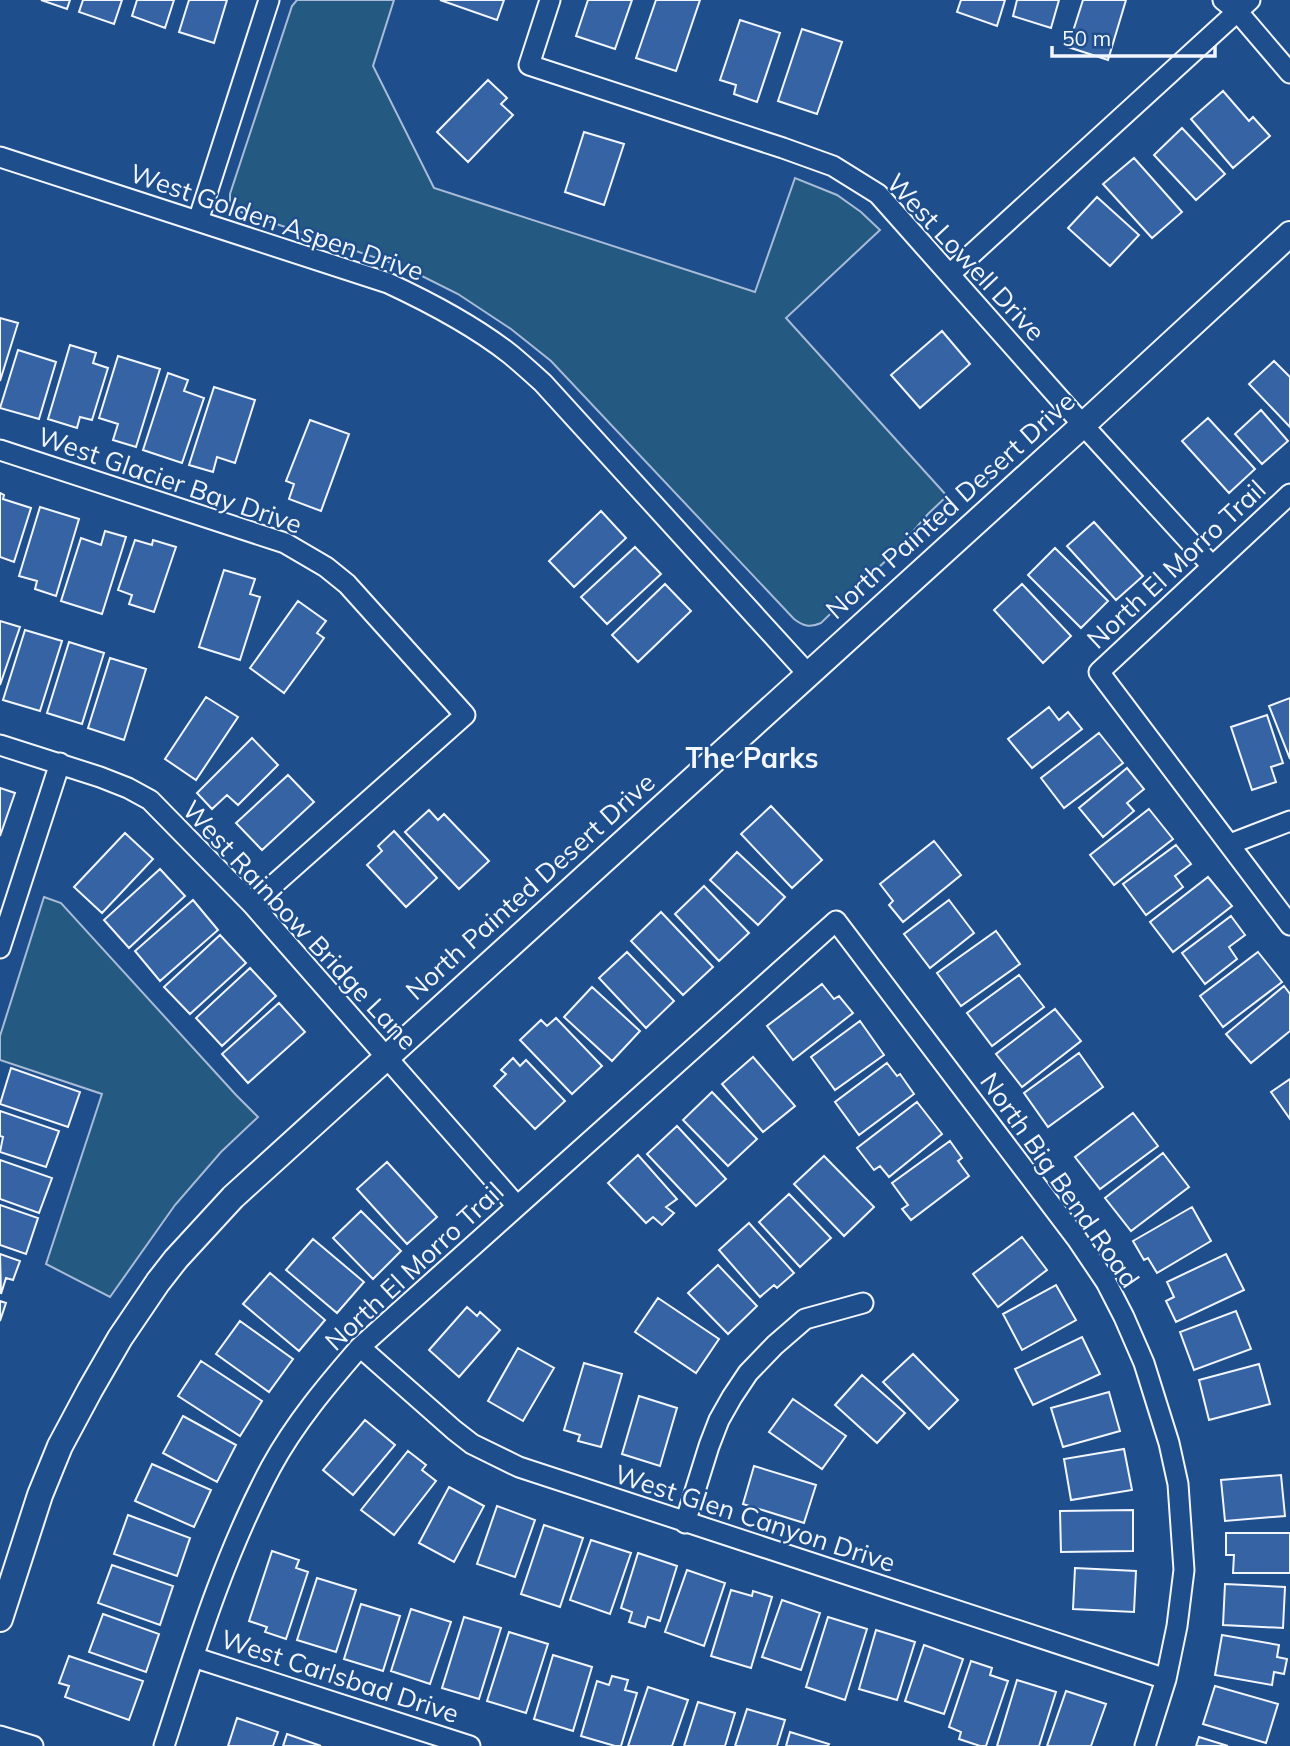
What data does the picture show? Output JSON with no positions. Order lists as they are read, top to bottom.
{
  "streets": {
    "street": [
      "West Golden Aspen Drive",
      "West Lowell Drive",
      "West Glacier Bay Drive",
      "North Painted Desert Drive",
      "North El Morro Trail",
      "West Rainbow Bridge Lane",
      "North Big Bend Road",
      "West Glen Canyon Drive",
      "West Carlsbad Drive"
    ]
  },
  "crossings": [
    ["West Golden Aspen Drive", "North Painted Desert Drive"],
    ["West Lowell Drive", "North Painted Desert Drive"],
    ["West Lowell Drive", "North El Morro Trail"],
    ["West Glacier Bay Drive", "West Rainbow Bridge Lane"],
    ["North Painted Desert Drive", "West Rainbow Bridge Lane"],
    ["North El Morro Trail", "West Rainbow Bridge Lane"],
    ["North El Morro Trail", "North Big Bend Road"],
    ["North El Morro Trail", "West Glen Canyon Drive"],
    ["North El Morro Trail", "West Carlsbad Drive"],
    ["North Big Bend Road", "West Glen Canyon Drive"]
  ],
  "districts": ["The Parks"],
  "scale_bar": "50 m"
}
